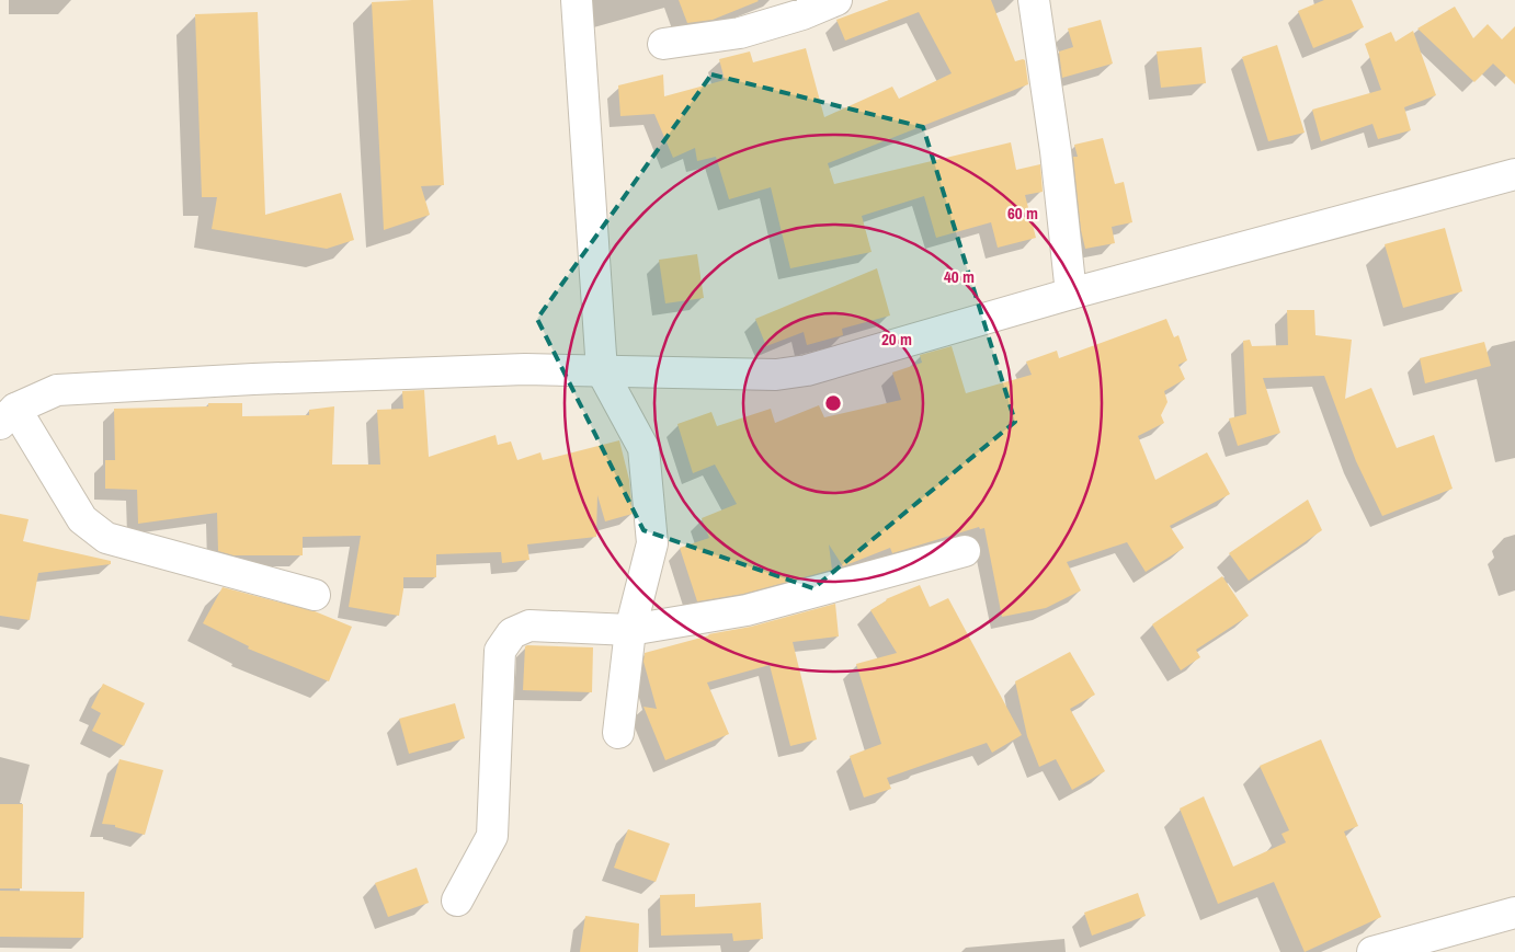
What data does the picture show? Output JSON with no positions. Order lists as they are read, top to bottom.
{
  "rings": ["60 m", "40 m", "20 m"]
}
